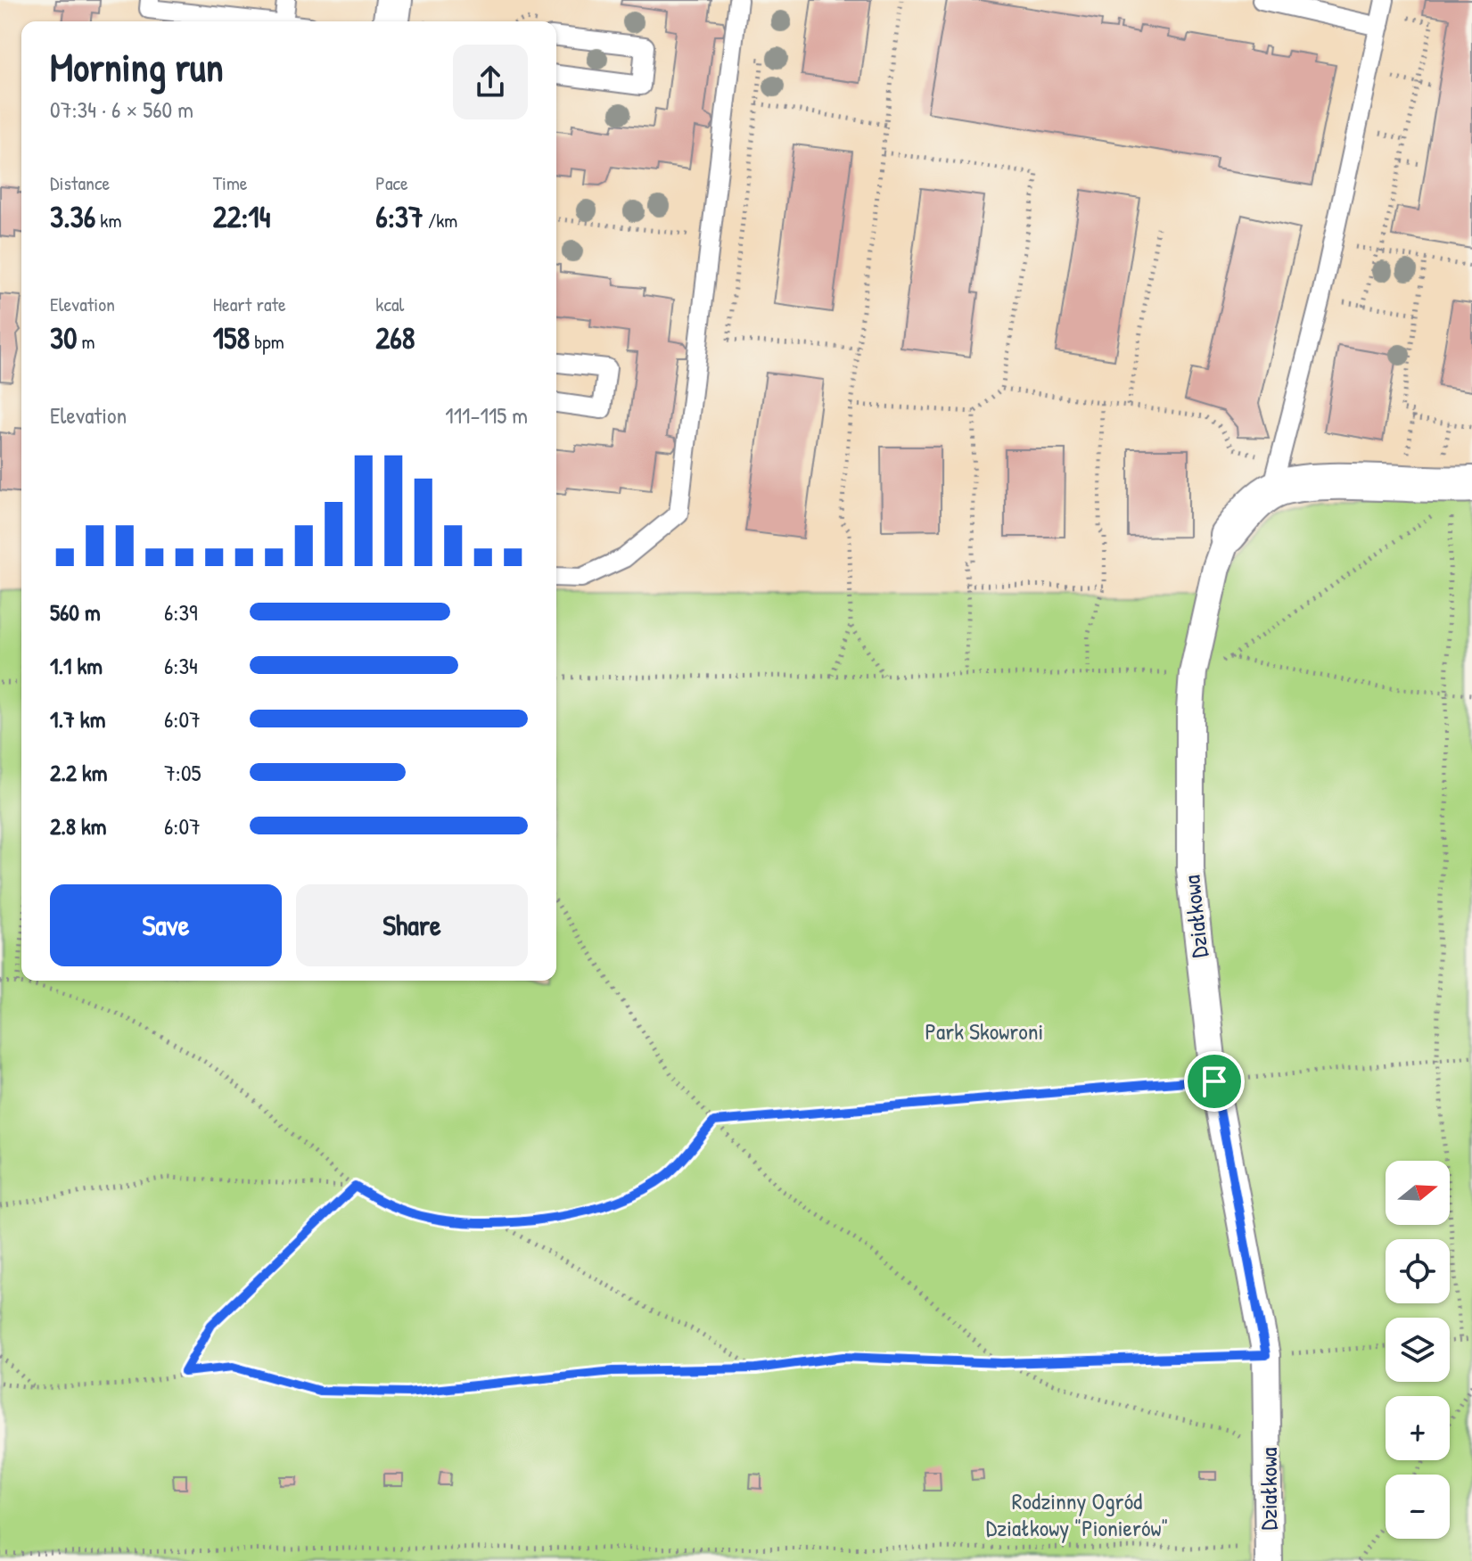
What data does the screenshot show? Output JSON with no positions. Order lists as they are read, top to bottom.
{
  "streets": {
    "street": ["Działkowa"]
  },
  "parks": ["Park Skowroni", "Rodzinny Ogród Działkowy \"Pionierów\""],
  "north": "right",
  "page": {
    "heading": ["Morning run", "07:34 · 6 × 560 m"],
    "stats": [
      ["Distance", "3.36 km"],
      ["Time", "22:14"],
      ["Pace", "6:37 /km"],
      ["Elevation", "30 m"],
      ["Heart rate", "158 bpm"],
      ["kcal", "268"]
    ],
    "chart": ["Elevation", "111–115 m"],
    "list": [
      {
        "name": "560 m",
        "note": "6:39"
      },
      {
        "name": "1.1 km",
        "note": "6:34"
      },
      {
        "name": "1.7 km",
        "note": "6:07"
      },
      {
        "name": "2.2 km",
        "note": "7:05"
      },
      {
        "name": "2.8 km",
        "note": "6:07"
      }
    ],
    "buttons": ["Save", "Share"],
    "map_buttons": ["+", "−"]
  }
}
